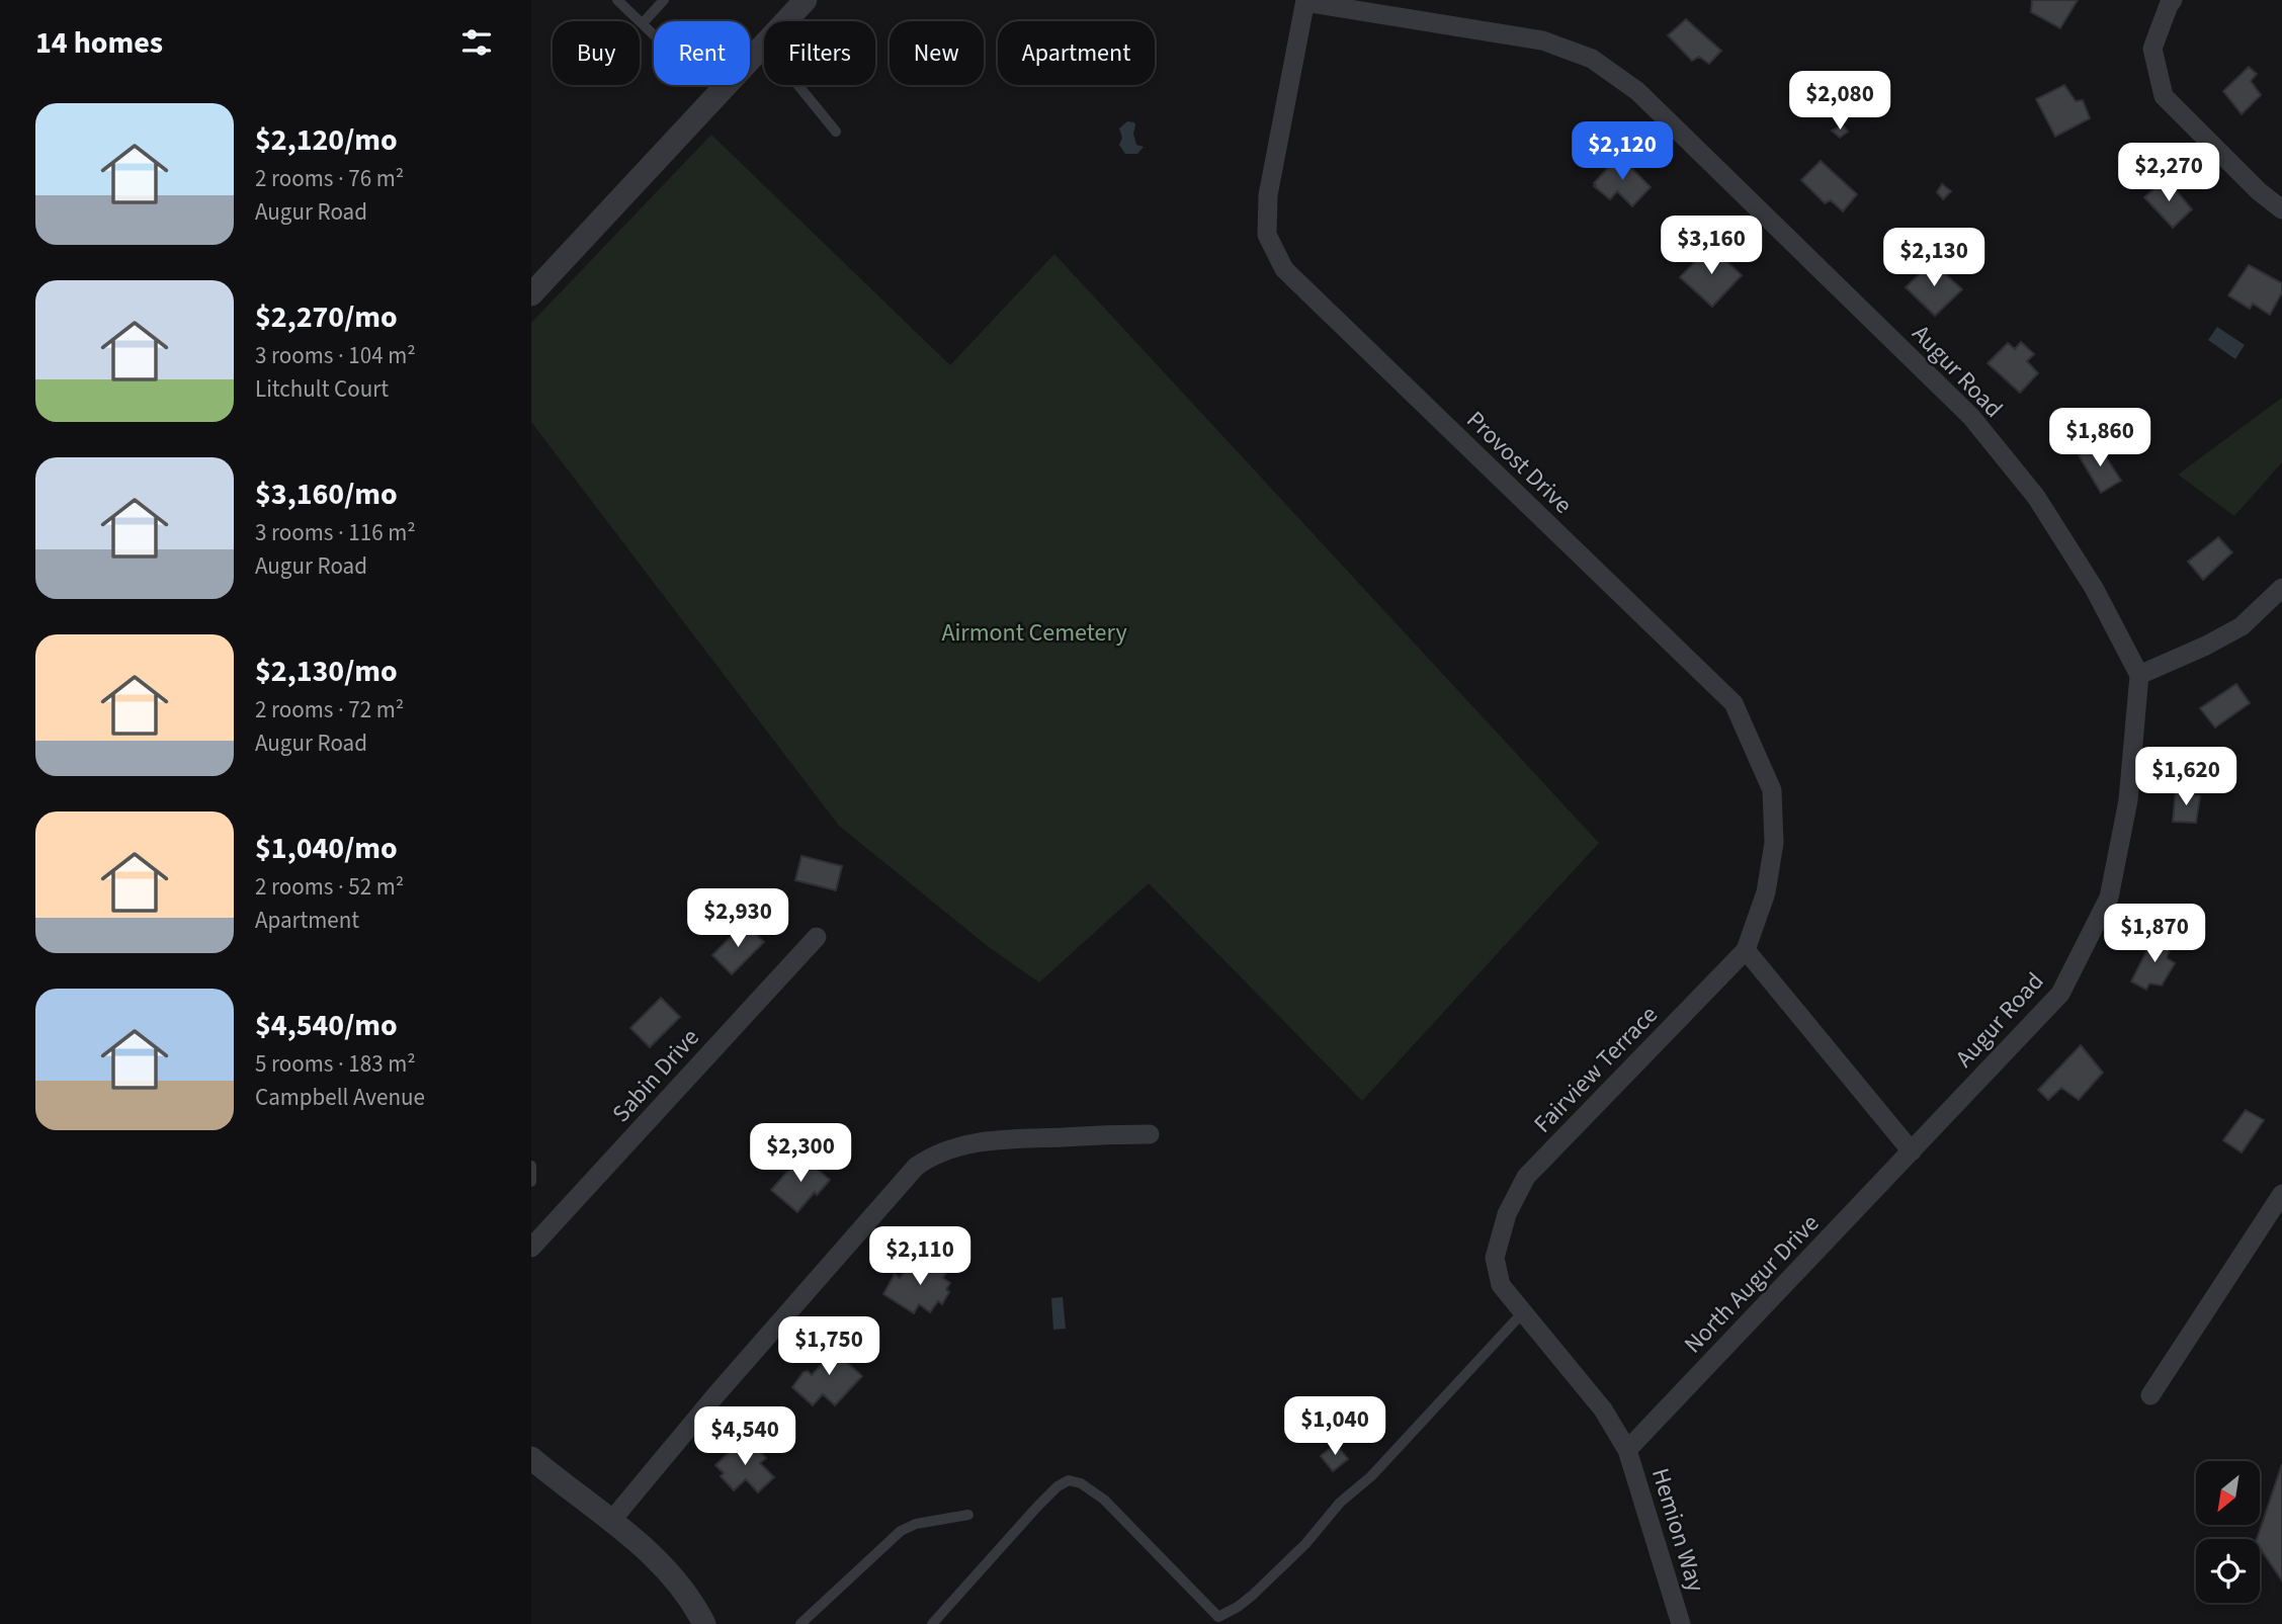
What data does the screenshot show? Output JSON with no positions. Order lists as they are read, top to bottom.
{
  "streets": {
    "street": [
      "Augur Road",
      "Provost Drive",
      "Fairview Terrace",
      "Sabin Drive",
      "North Augur Drive",
      "Hemion Way"
    ]
  },
  "crossings": [
    ["Augur Road", "Provost Drive"],
    ["Augur Road", "North Augur Drive"],
    ["Provost Drive", "Fairview Terrace"],
    ["Fairview Terrace", "North Augur Drive"],
    ["Fairview Terrace", "Hemion Way"],
    ["North Augur Drive", "Hemion Way"]
  ],
  "parks": ["Airmont Cemetery"],
  "north": "bottom left",
  "page": {
    "heading": "14 homes",
    "chip": [
      "Buy",
      "Rent",
      "Filters",
      "New",
      "Apartment"
    ],
    "price": [
      "$2,080",
      "$2,120",
      "$2,270",
      "$3,160",
      "$2,130",
      "$1,860",
      "$1,620",
      "$2,930",
      "$1,870",
      "$2,300",
      "$2,110",
      "$1,750",
      "$1,040",
      "$4,540"
    ],
    "list": [
      {
        "name": "$2,120/mo",
        "note": "2 rooms · 76 m² · Augur Road"
      },
      {
        "name": "$2,270/mo",
        "note": "3 rooms · 104 m² · Litchult Court"
      },
      {
        "name": "$3,160/mo",
        "note": "3 rooms · 116 m² · Augur Road"
      },
      {
        "name": "$2,130/mo",
        "note": "2 rooms · 72 m² · Augur Road"
      },
      {
        "name": "$1,040/mo",
        "note": "2 rooms · 52 m² · Apartment"
      },
      {
        "name": "$4,540/mo",
        "note": "5 rooms · 183 m² · Campbell Avenue"
      }
    ]
  }
}
